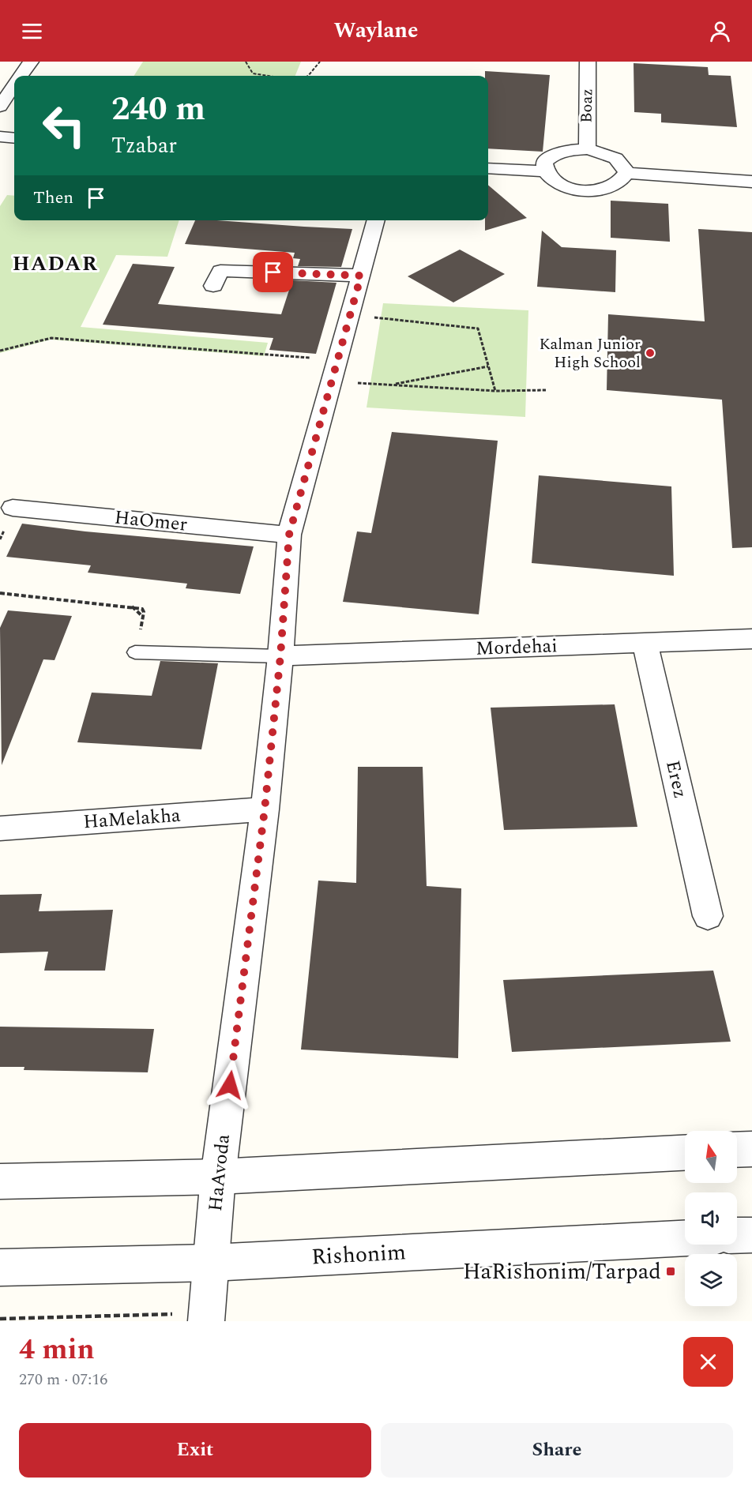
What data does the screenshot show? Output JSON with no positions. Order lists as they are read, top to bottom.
{
  "streets": {
    "street": [
      "Boaz",
      "HaOmer",
      "Mordehai",
      "Erez",
      "HaMelakha",
      "HaAvoda",
      "Rishonim"
    ]
  },
  "crossings": [
    ["HaOmer", "HaAvoda"],
    ["Mordehai", "Erez"],
    ["Mordehai", "HaAvoda"],
    ["HaMelakha", "HaAvoda"],
    ["HaAvoda", "Rishonim"]
  ],
  "districts": ["HADAR"],
  "places": {
    "other": ["Kalman Junior High School"],
    "transit": ["HaRishonim/Tarpad"]
  },
  "north": "top",
  "page": {
    "header": "Waylane",
    "turn": ["240 m", "Tzabar"],
    "then": "Then",
    "heading": ["4 min", "270 m · 07:16"],
    "buttons": ["Exit", "Share"]
  }
}
